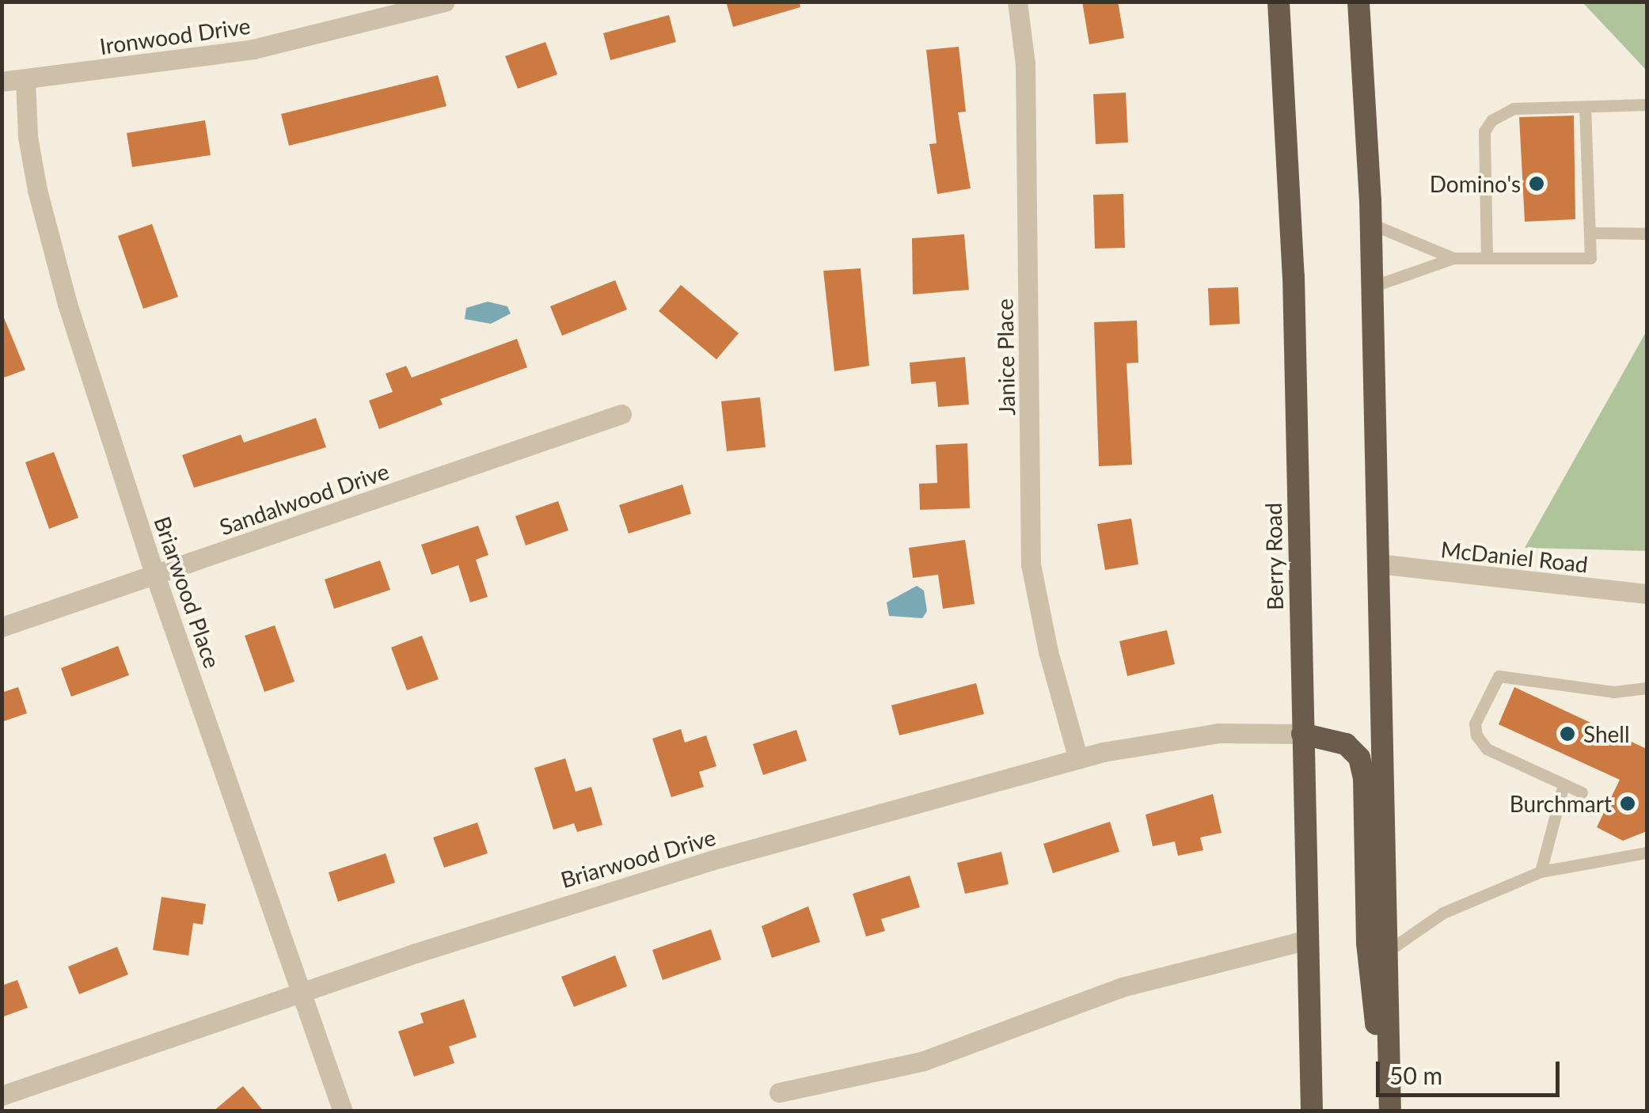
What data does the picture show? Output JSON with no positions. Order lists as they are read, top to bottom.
{
  "streets": {
    "highway": ["Berry Road"],
    "street": [
      "Ironwood Drive",
      "Janice Place",
      "Sandalwood Drive",
      "McDaniel Road",
      "Briarwood Place",
      "Briarwood Drive"
    ]
  },
  "crossings": [
    ["Ironwood Drive", "Briarwood Place"],
    ["Janice Place", "Briarwood Drive"],
    ["Sandalwood Drive", "Briarwood Place"],
    ["Berry Road", "Briarwood Drive"],
    ["Briarwood Place", "Briarwood Drive"]
  ],
  "places": ["Domino's", "Shell", "Burchmart"],
  "scale_bar": "50 m"
}
